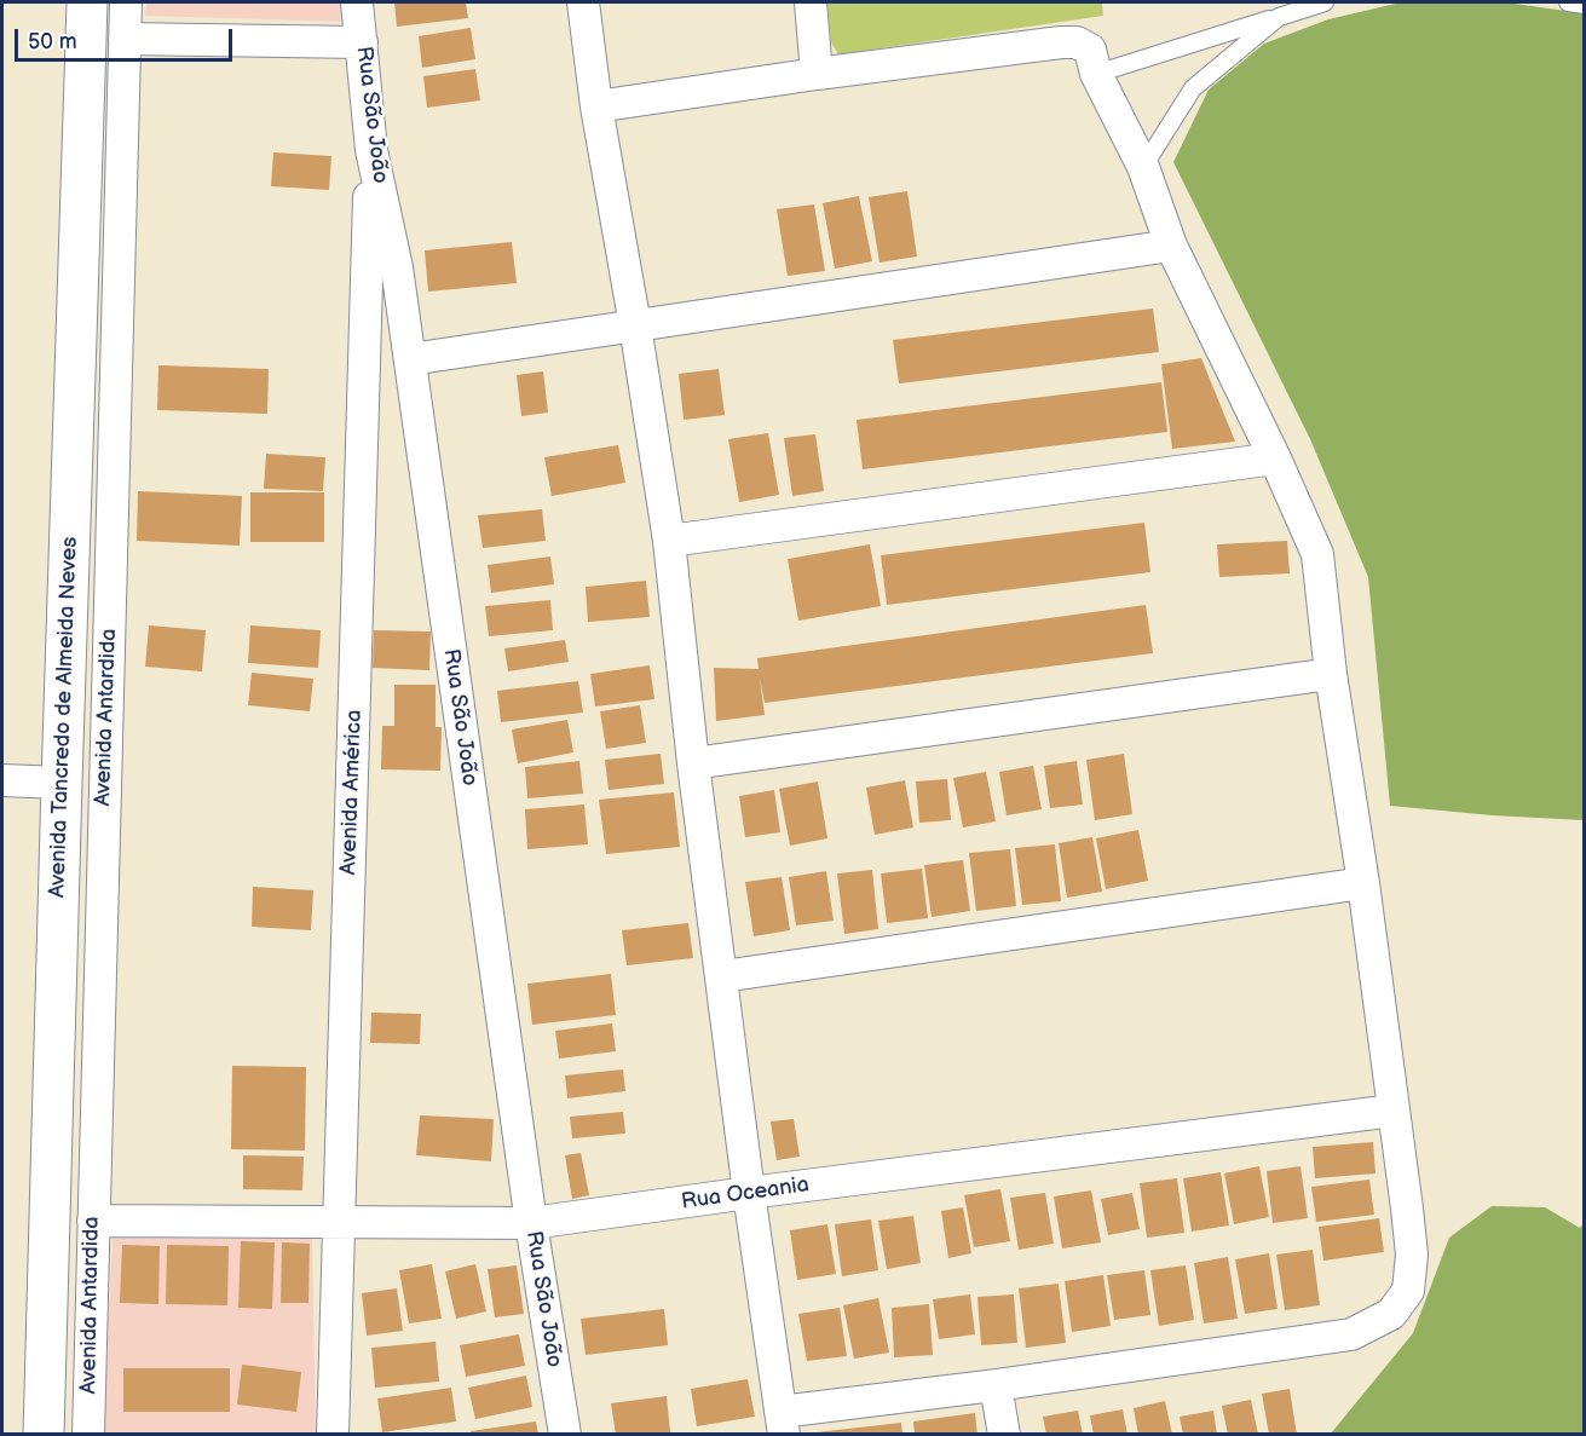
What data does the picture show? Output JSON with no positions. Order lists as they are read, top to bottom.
{
  "streets": {
    "main road": ["Avenida Tancredo de Almeida Neves"],
    "street": [
      "Rua São João",
      "Avenida Antardida",
      "Avenida América",
      "Rua Oceania"
    ]
  },
  "crossings": [
    ["Rua São João", "Avenida América"],
    ["Rua São João", "Rua Oceania"],
    ["Avenida Antardida", "Rua Oceania"],
    ["Avenida América", "Rua Oceania"]
  ],
  "scale_bar": "50 m"
}
